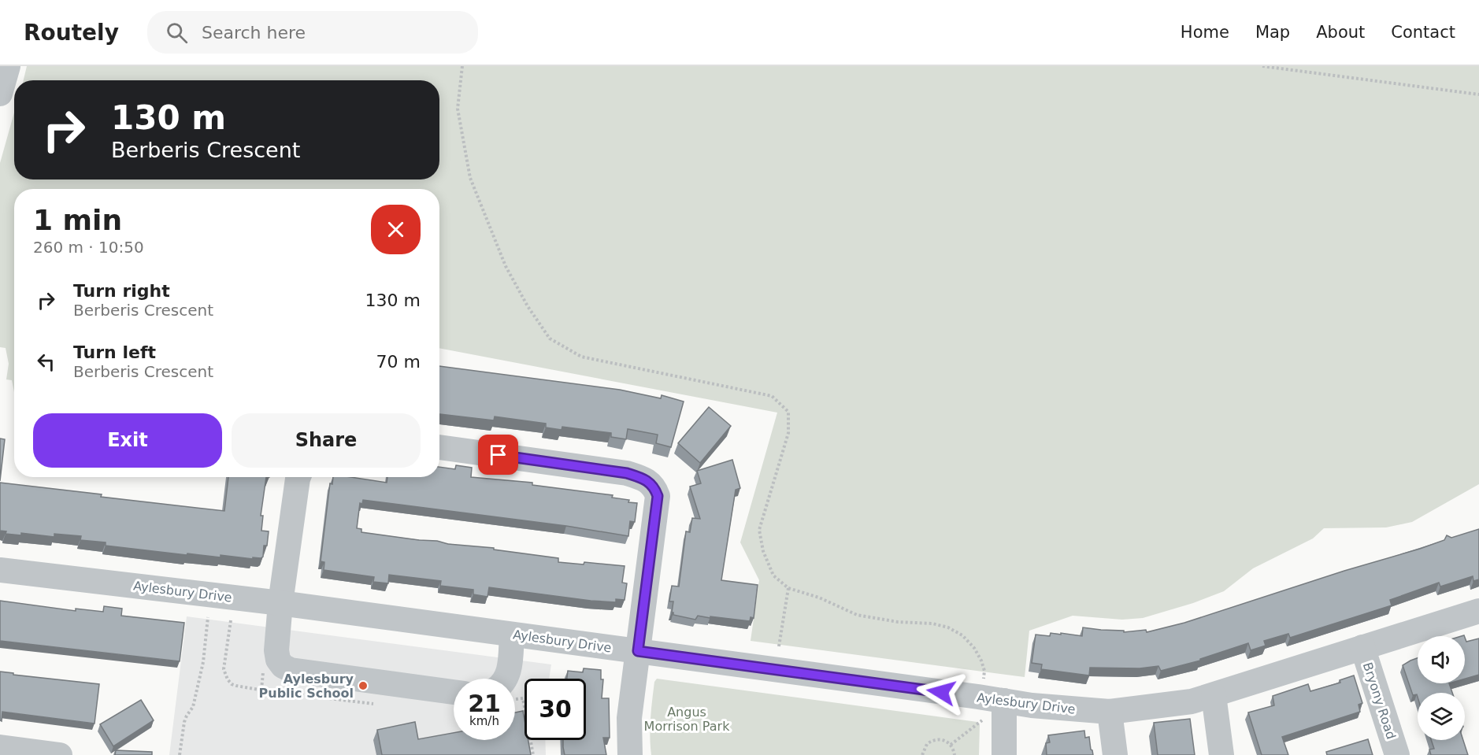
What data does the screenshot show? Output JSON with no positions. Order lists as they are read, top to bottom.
{
  "streets": {
    "street": ["Aylesbury Drive", "Bryony Road"]
  },
  "crossings": [
    ["Aylesbury Drive", "Bryony Road"]
  ],
  "parks": ["Angus Morrison Park"],
  "places": ["Aylesbury Public School"],
  "page": {
    "header": "Routely",
    "search": "Search here",
    "nav": [
      "Home",
      "Map",
      "About",
      "Contact"
    ],
    "turn": ["130 m", "Berberis Crescent"],
    "heading": ["1 min", "260 m · 10:50"],
    "list": [
      {
        "name": "Turn right",
        "note": "Berberis Crescent",
        "value": "130 m"
      },
      {
        "name": "Turn left",
        "note": "Berberis Crescent",
        "value": "70 m"
      }
    ],
    "buttons": ["Exit", "Share"],
    "speed": "21 km/h",
    "limit": "30"
  }
}
